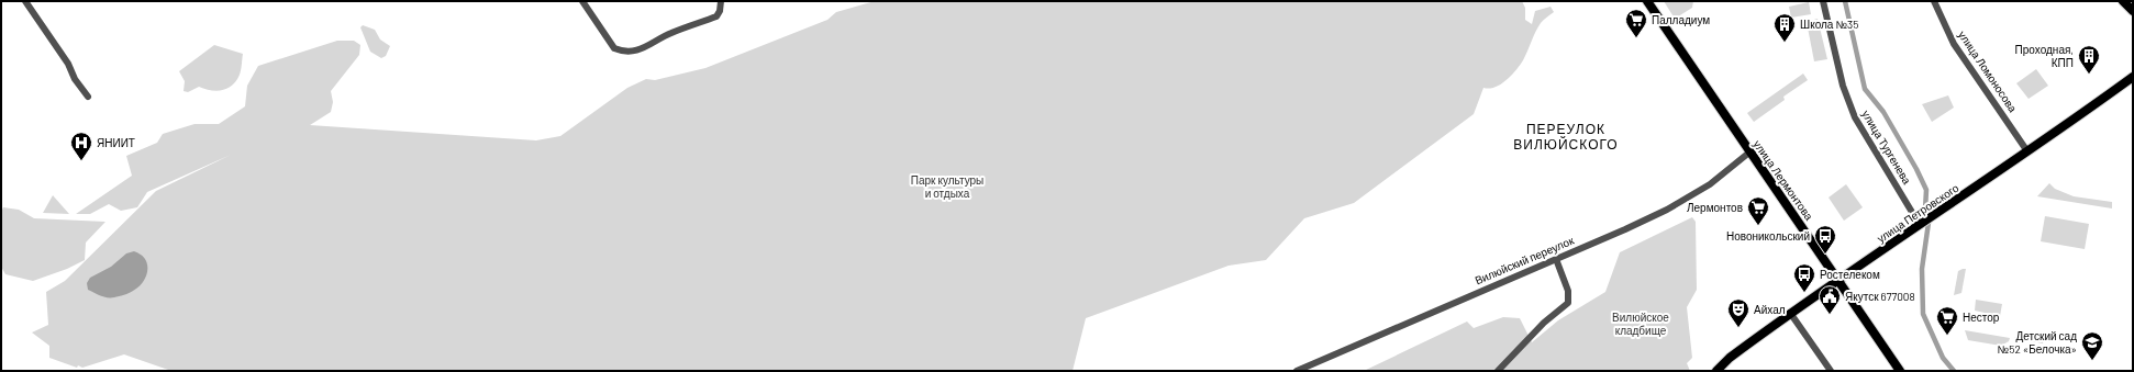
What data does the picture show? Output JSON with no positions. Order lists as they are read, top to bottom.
{
  "streets": {
    "main road": ["улица Лермонтова", "улица Петровского"],
    "street": ["улица Ломоносова", "улица Тургенева", "Вилюйский переулок"]
  },
  "crossings": [
    ["улица Ломоносова", "улица Петровского"],
    ["улица Тургенева", "улица Петровского"],
    ["улица Лермонтова", "улица Петровского"],
    ["улица Лермонтова", "Вилюйский переулок"]
  ],
  "districts": ["ПЕРЕУЛОК ВИЛЮЙСКОГО"],
  "parks": ["Парк культуры и отдыха", "Вилюйское кладбище"],
  "places": {
    "supermarket": ["Палладиум", "Лермонтов", "Нестор"],
    "building": ["Школа №35", "Проходная, КПП"],
    "hospital": ["ЯНИИТ"],
    "bus stop": ["Новоникольский", "Ростелеком"],
    "public building": ["Якутск 677008"],
    "theatre": ["Айхал"],
    "school or university": ["Детский сад №52 «Белочка»"]
  }
}
